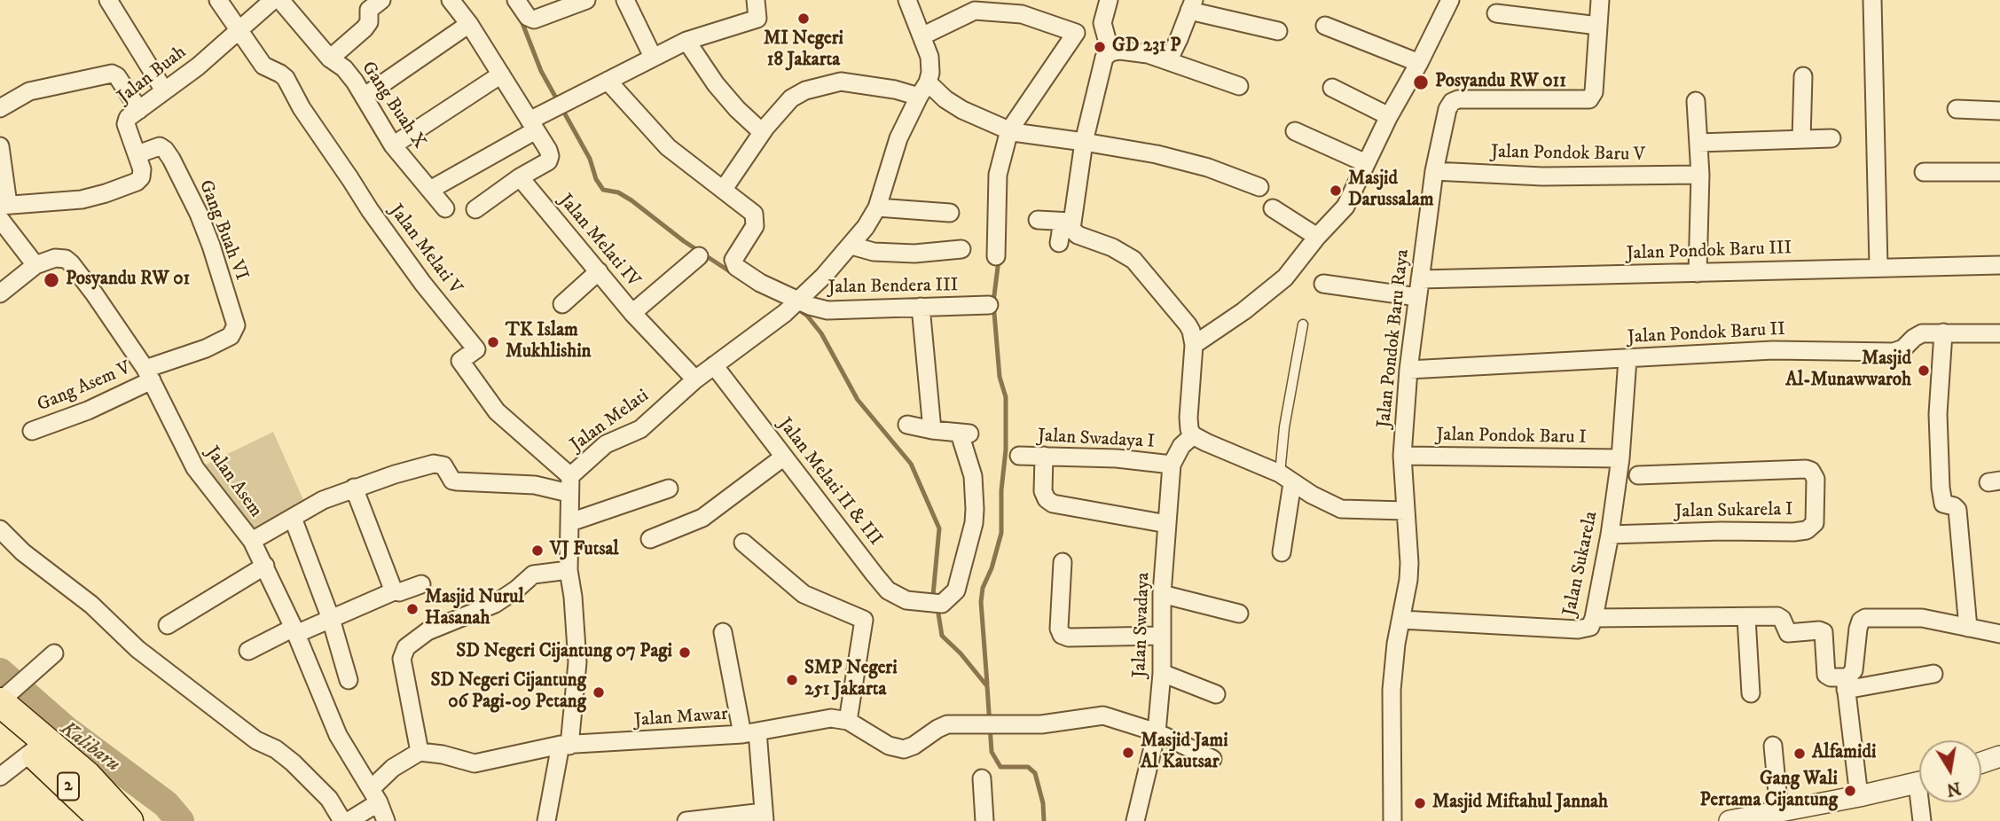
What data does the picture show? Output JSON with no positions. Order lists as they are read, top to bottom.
{
  "streets": {
    "highway": ["2"],
    "street": [
      "Jalan Buah",
      "Gang Buah X",
      "Jalan Pondok Baru V",
      "Gang Buah VI",
      "Jalan Melati IV",
      "Jalan Melati V",
      "Jalan Pondok Baru III",
      "Jalan Bendera III",
      "Jalan Pondok Baru II",
      "Jalan Pondok Baru Raya",
      "Gang Asem V",
      "Jalan Melati",
      "Jalan Pondok Baru I",
      "Jalan Swadaya I",
      "Jalan Asem",
      "Jalan Melati II & III",
      "Jalan Sukarela I",
      "Jalan Sukarela",
      "Jalan Swadaya",
      "Jalan Mawar"
    ]
  },
  "crossings": [
    ["Jalan Buah", "Gang Buah VI"],
    ["Jalan Buah", "Jalan Melati V"],
    ["Jalan Pondok Baru V", "Jalan Pondok Baru Raya"],
    ["Gang Buah VI", "Gang Asem V"],
    ["Jalan Melati IV", "Jalan Melati"],
    ["Jalan Melati V", "Jalan Melati"],
    ["Jalan Pondok Baru III", "Jalan Pondok Baru Raya"],
    ["Jalan Bendera III", "Jalan Melati"],
    ["Jalan Pondok Baru II", "Jalan Pondok Baru Raya"],
    ["Jalan Pondok Baru II", "Jalan Sukarela"],
    ["Jalan Pondok Baru Raya", "Jalan Pondok Baru I"],
    ["Jalan Pondok Baru Raya", "Jalan Sukarela"],
    ["Gang Asem V", "Jalan Asem"],
    ["Jalan Melati", "Jalan Melati II & III"],
    ["Jalan Pondok Baru I", "Jalan Sukarela"],
    ["Jalan Swadaya I", "Jalan Swadaya"],
    ["Jalan Sukarela I", "Jalan Sukarela"]
  ],
  "water": ["Kalibaru"],
  "places": [
    "MI Negeri 18 Jakarta",
    "GD 231 P",
    "Posyandu RW 011",
    "Masjid Darussalam",
    "Posyandu RW 01",
    "TK Islam Mukhlishin",
    "Masjid Al-Munawwaroh",
    "VJ Futsal",
    "Masjid Nurul Hasanah",
    "SD Negeri Cijantung 07 Pagi",
    "SMP Negeri 251 Jakarta",
    "SD Negeri Cijantung 06 Pagi-09 Petang",
    "Masjid Jami Al Kautsar",
    "Alfamidi",
    "Gang Wali Pertama Cijantung",
    "Masjid Miftahul Jannah"
  ],
  "north": "bottom"
}
